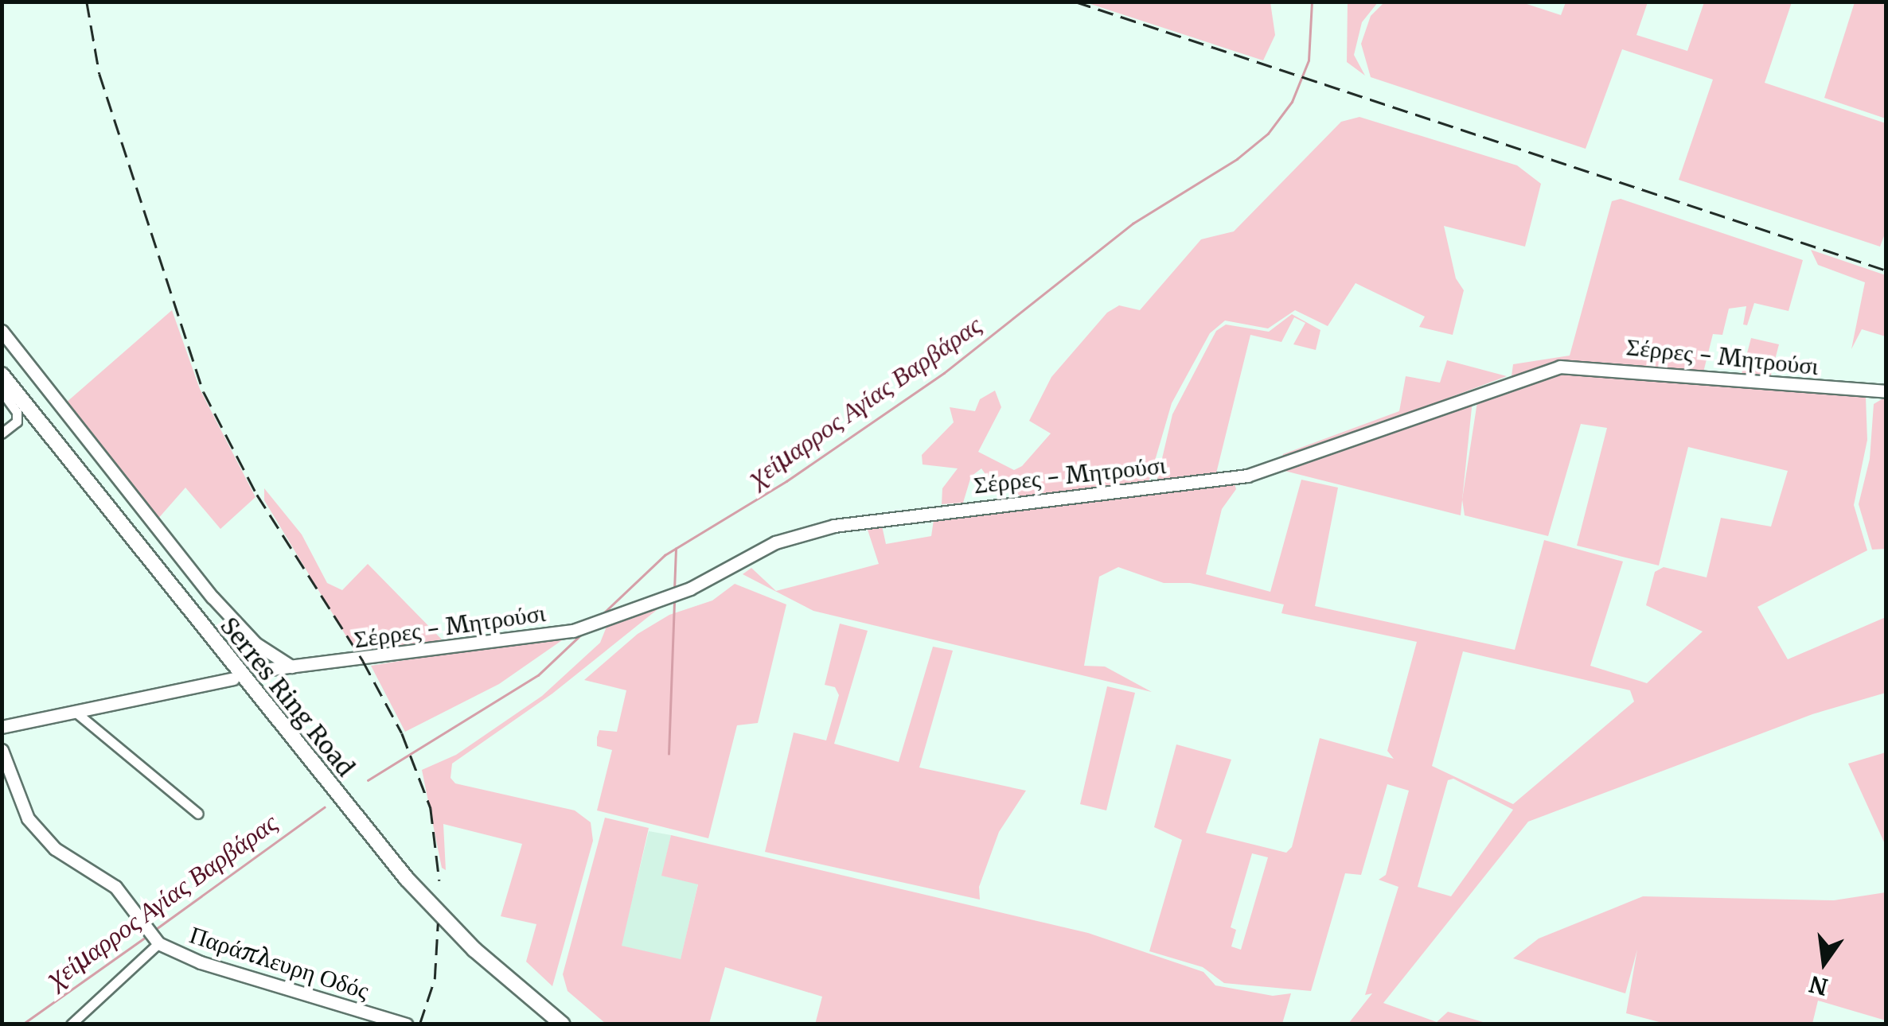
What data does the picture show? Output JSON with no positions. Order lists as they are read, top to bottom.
{
  "streets": {
    "main road": ["Serres Ring Road"],
    "street": ["Σέρρες - Μητρούσι", "Παράπλευρη Οδός"]
  },
  "water": ["χείμαρρος Αγίας Βαρβάρας"],
  "north": "bottom"
}
